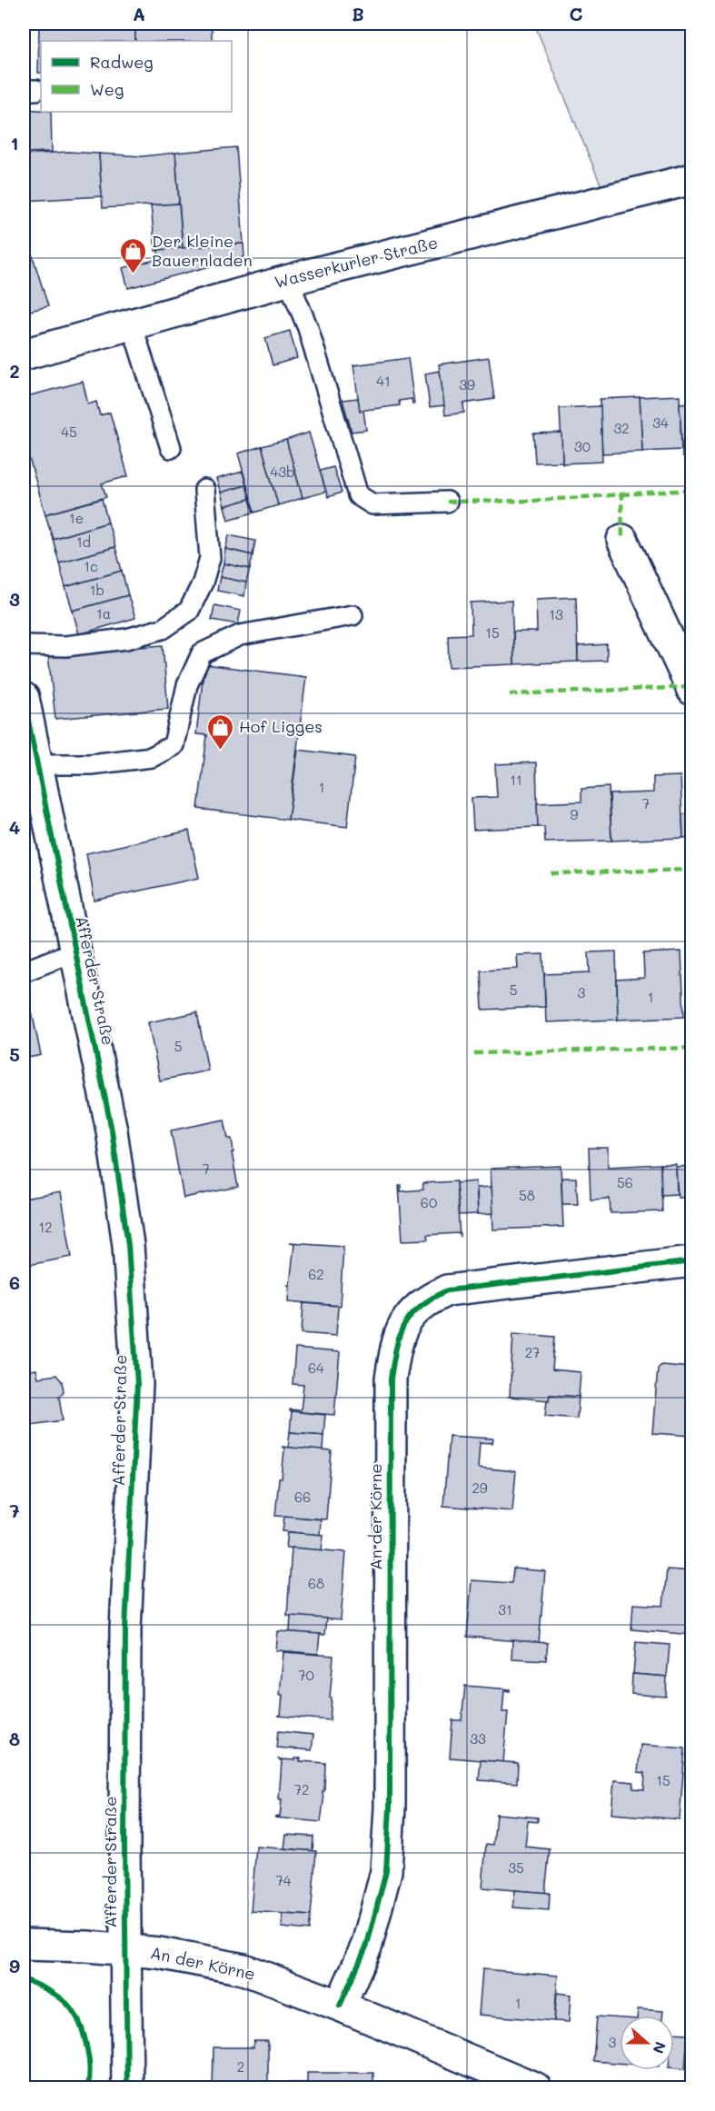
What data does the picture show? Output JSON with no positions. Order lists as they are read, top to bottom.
{
  "streets": {
    "street": ["Wasserkurler Straße", "Afferder Straße", "An der Körne"]
  },
  "crossings": [
    ["Afferder Straße", "An der Körne"]
  ],
  "places": {
    "shop": ["Der kleine Bauernladen", "Hof Ligges"]
  },
  "house_numbers": [
    "41",
    "39",
    "34",
    "32",
    "45",
    "30",
    "43b",
    "1e",
    "1d",
    "1c",
    "1b",
    "1a",
    "13",
    "15",
    "11",
    "1",
    "7",
    "9",
    "5",
    "3",
    "1",
    "5",
    "7",
    "56",
    "58",
    "60",
    "12",
    "62",
    "27",
    "64",
    "29",
    "66",
    "68",
    "31",
    "70",
    "33",
    "15",
    "72",
    "35",
    "74",
    "1",
    "3",
    "2"
  ],
  "legend": ["Radweg", "Weg"],
  "north": "right",
  "grid": {
    "columns": ["A", "B", "C"],
    "rows": [
      "1",
      "2",
      "3",
      "4",
      "5",
      "6",
      "7",
      "8",
      "9"
    ]
  }
}
